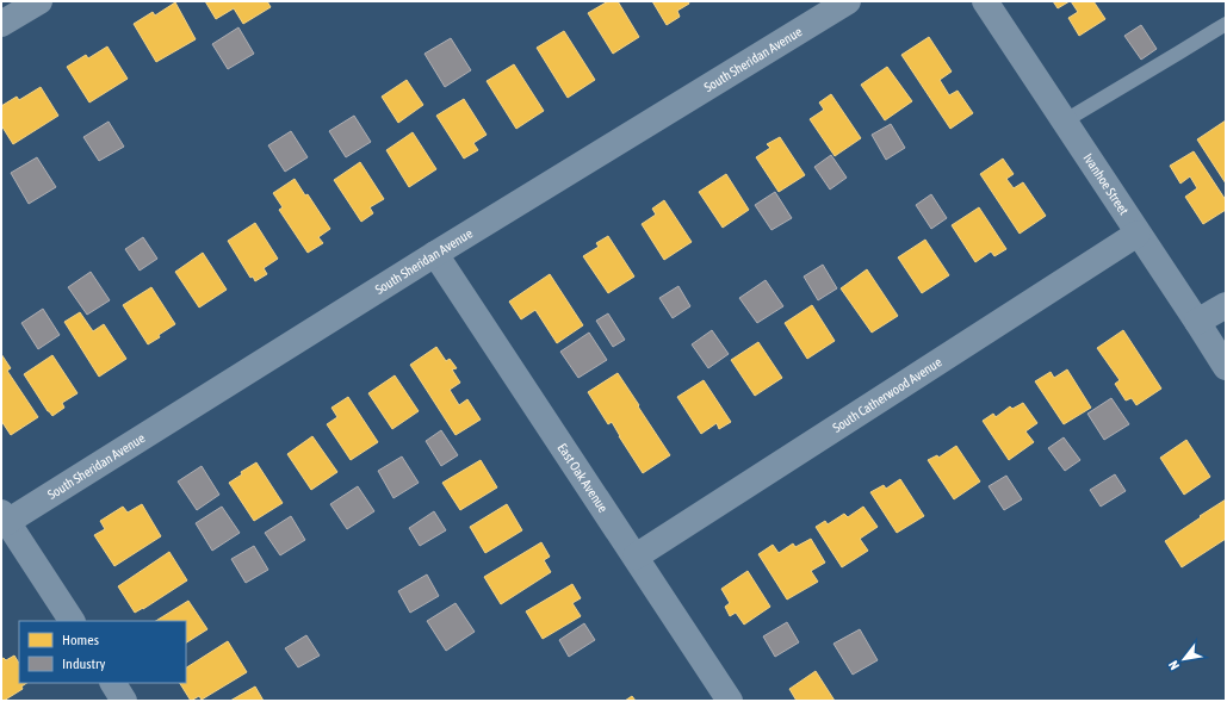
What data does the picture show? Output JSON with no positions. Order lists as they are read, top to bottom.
{
  "streets": {
    "street": [
      "South Sheridan Avenue",
      "Ivanhoe Street",
      "South Catherwood Avenue",
      "East Oak Avenue"
    ]
  },
  "crossings": [
    ["South Sheridan Avenue", "East Oak Avenue"],
    ["Ivanhoe Street", "South Catherwood Avenue"],
    ["South Catherwood Avenue", "East Oak Avenue"]
  ],
  "legend": ["Homes", "Industry"],
  "north": "bottom left"
}
